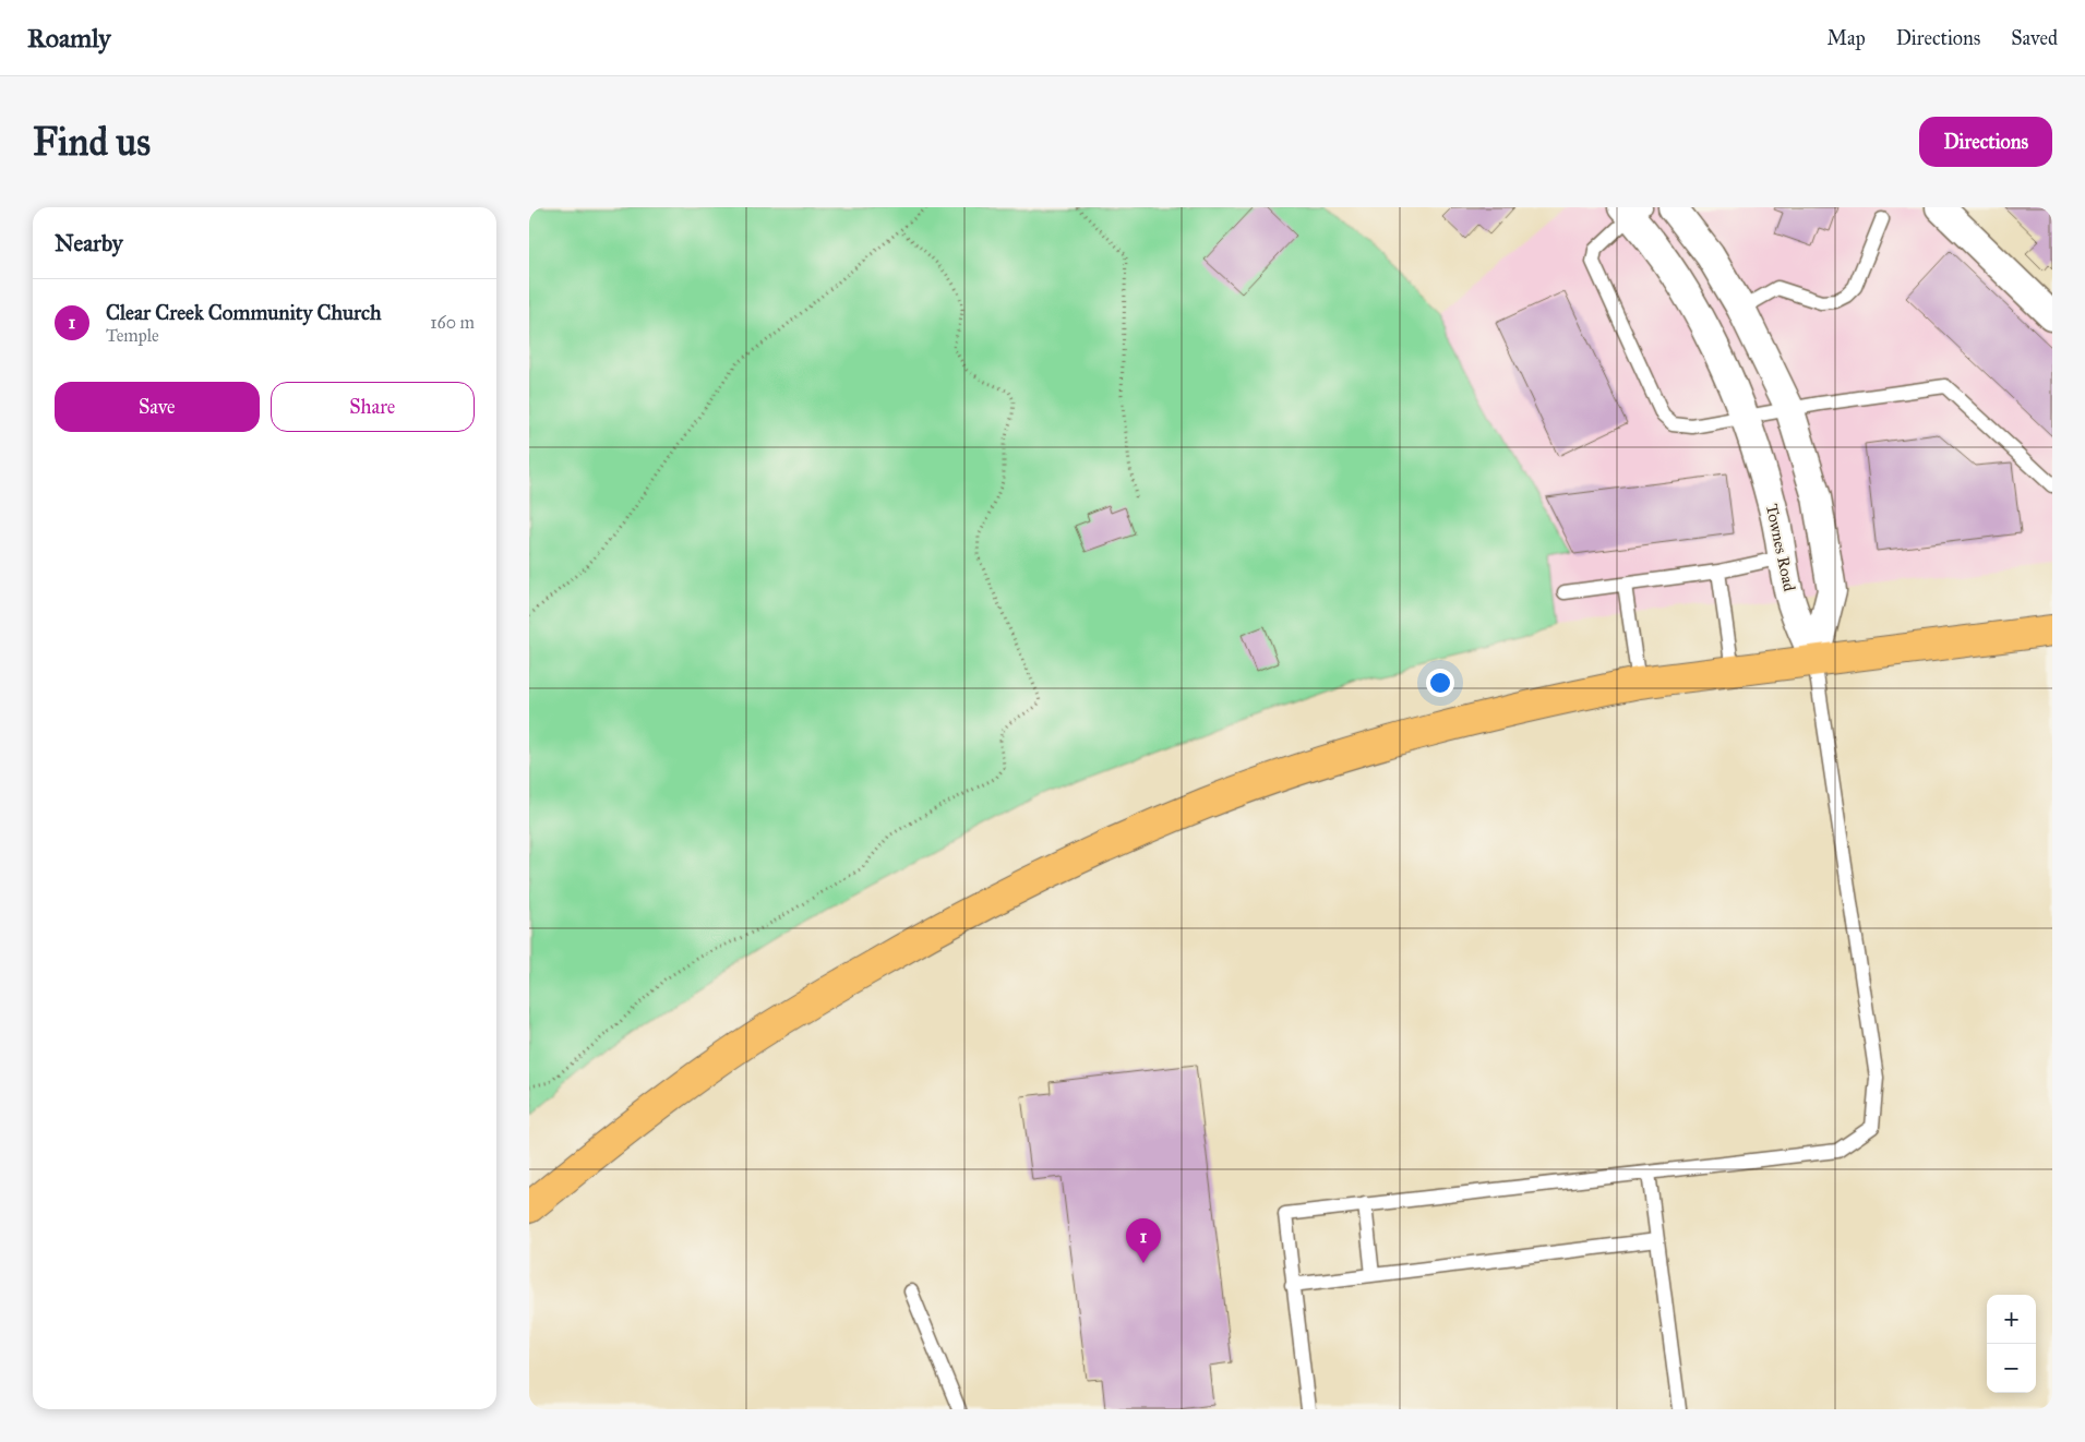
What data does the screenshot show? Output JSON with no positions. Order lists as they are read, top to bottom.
{
  "streets": {
    "street": ["Townes Road"]
  },
  "page": {
    "header": "Roamly",
    "nav": ["Map", "Directions", "Saved"],
    "buttons": [
      "Directions",
      ["Save", "Share"]
    ],
    "title": "Find us",
    "heading": "Nearby",
    "list": [
      {
        "mark": "1",
        "name": "Clear Creek Community Church",
        "note": "Temple",
        "value": "160 m"
      }
    ],
    "pins": "1",
    "map_buttons": ["+", "−"]
  }
}
